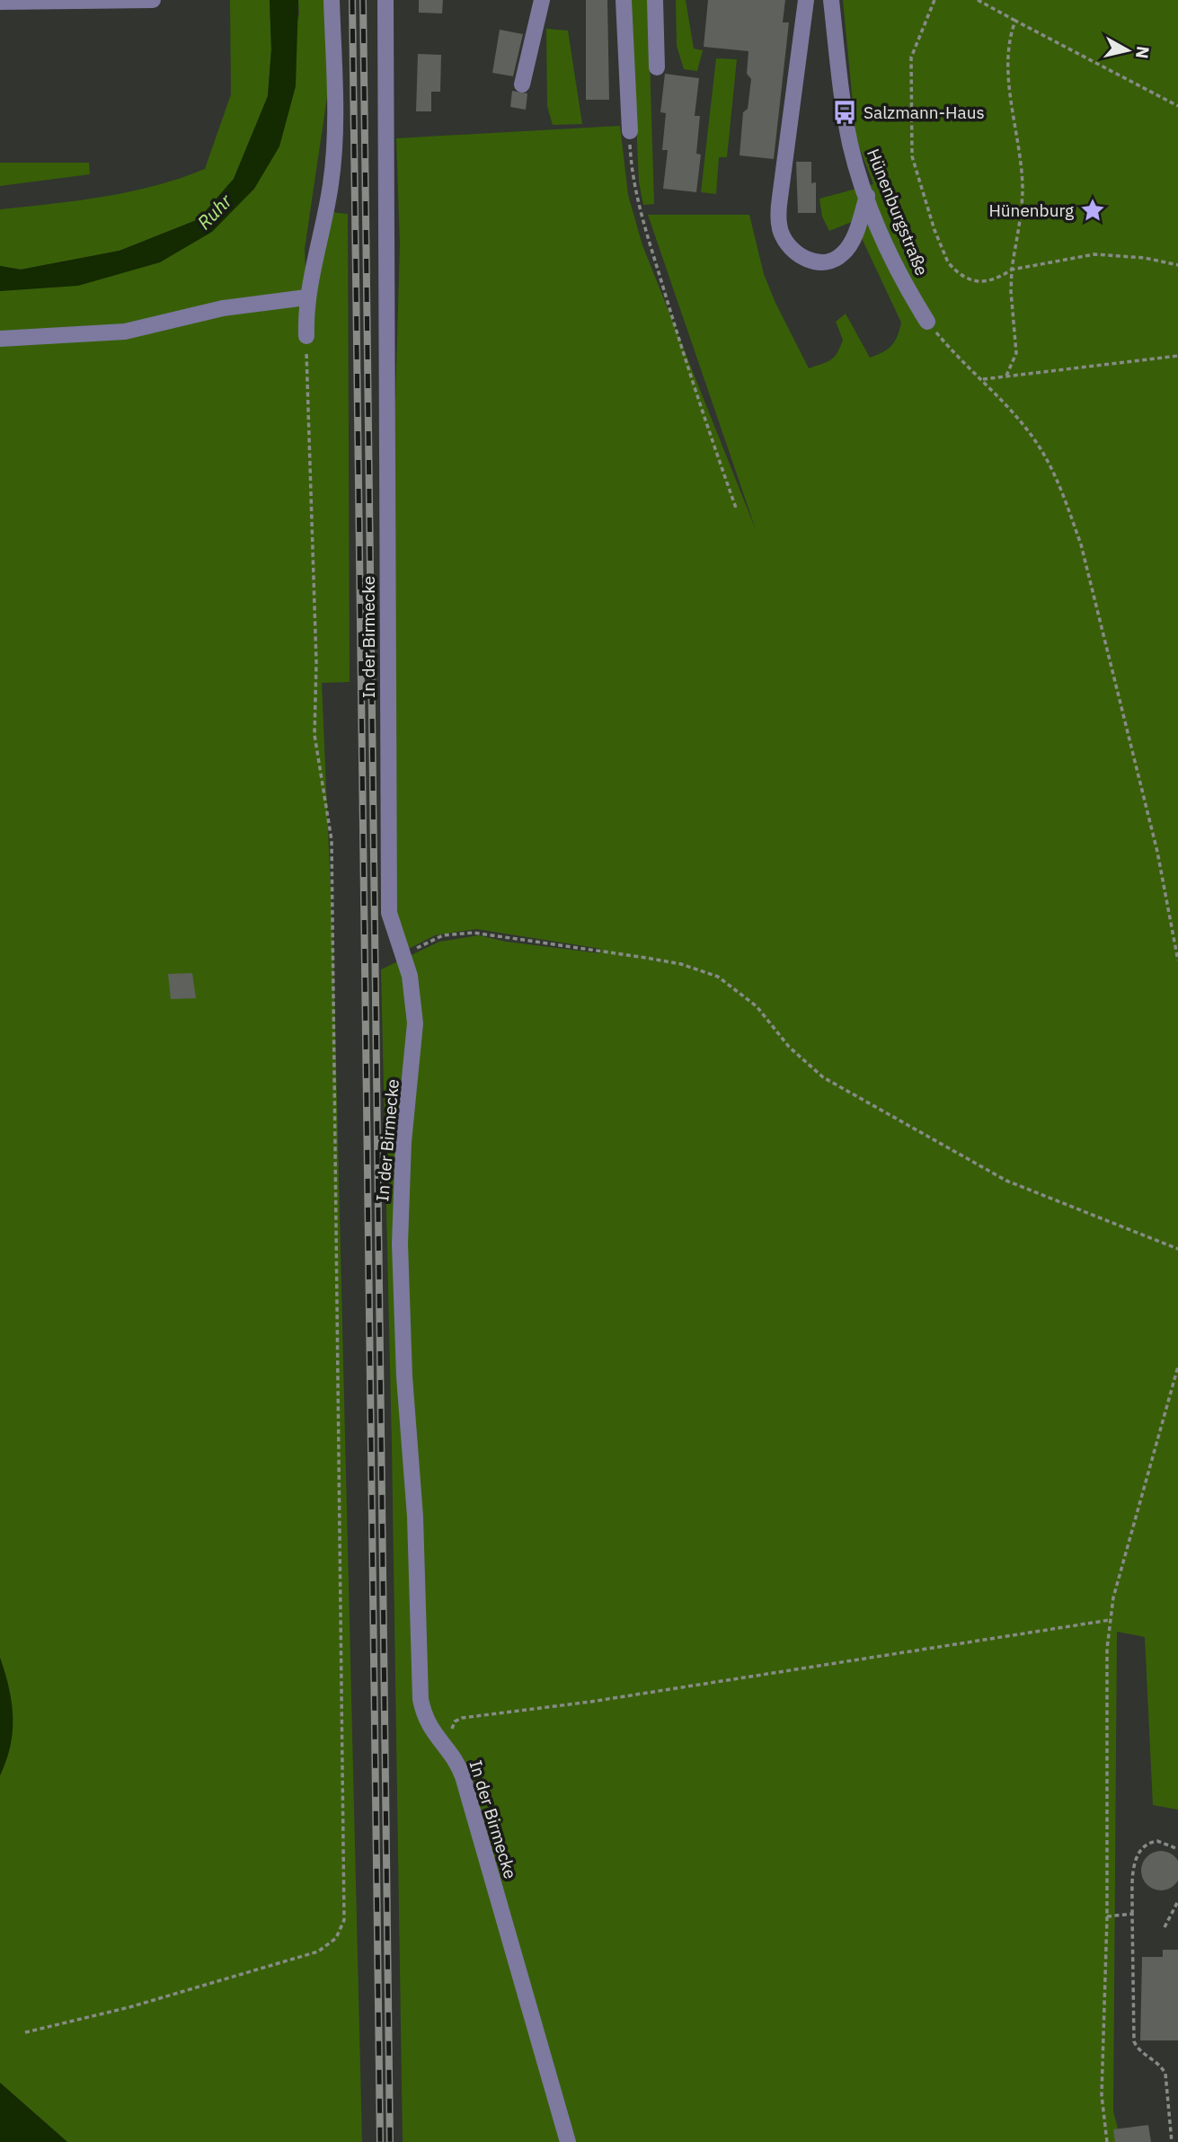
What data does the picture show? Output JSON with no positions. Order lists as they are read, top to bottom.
{
  "streets": {
    "street": ["Hünenburgstraße", "In der Birmecke"]
  },
  "water": ["Ruhr"],
  "places": {
    "bus stop": ["Salzmann-Haus"],
    "place": ["Hünenburg"]
  },
  "north": "right"
}
